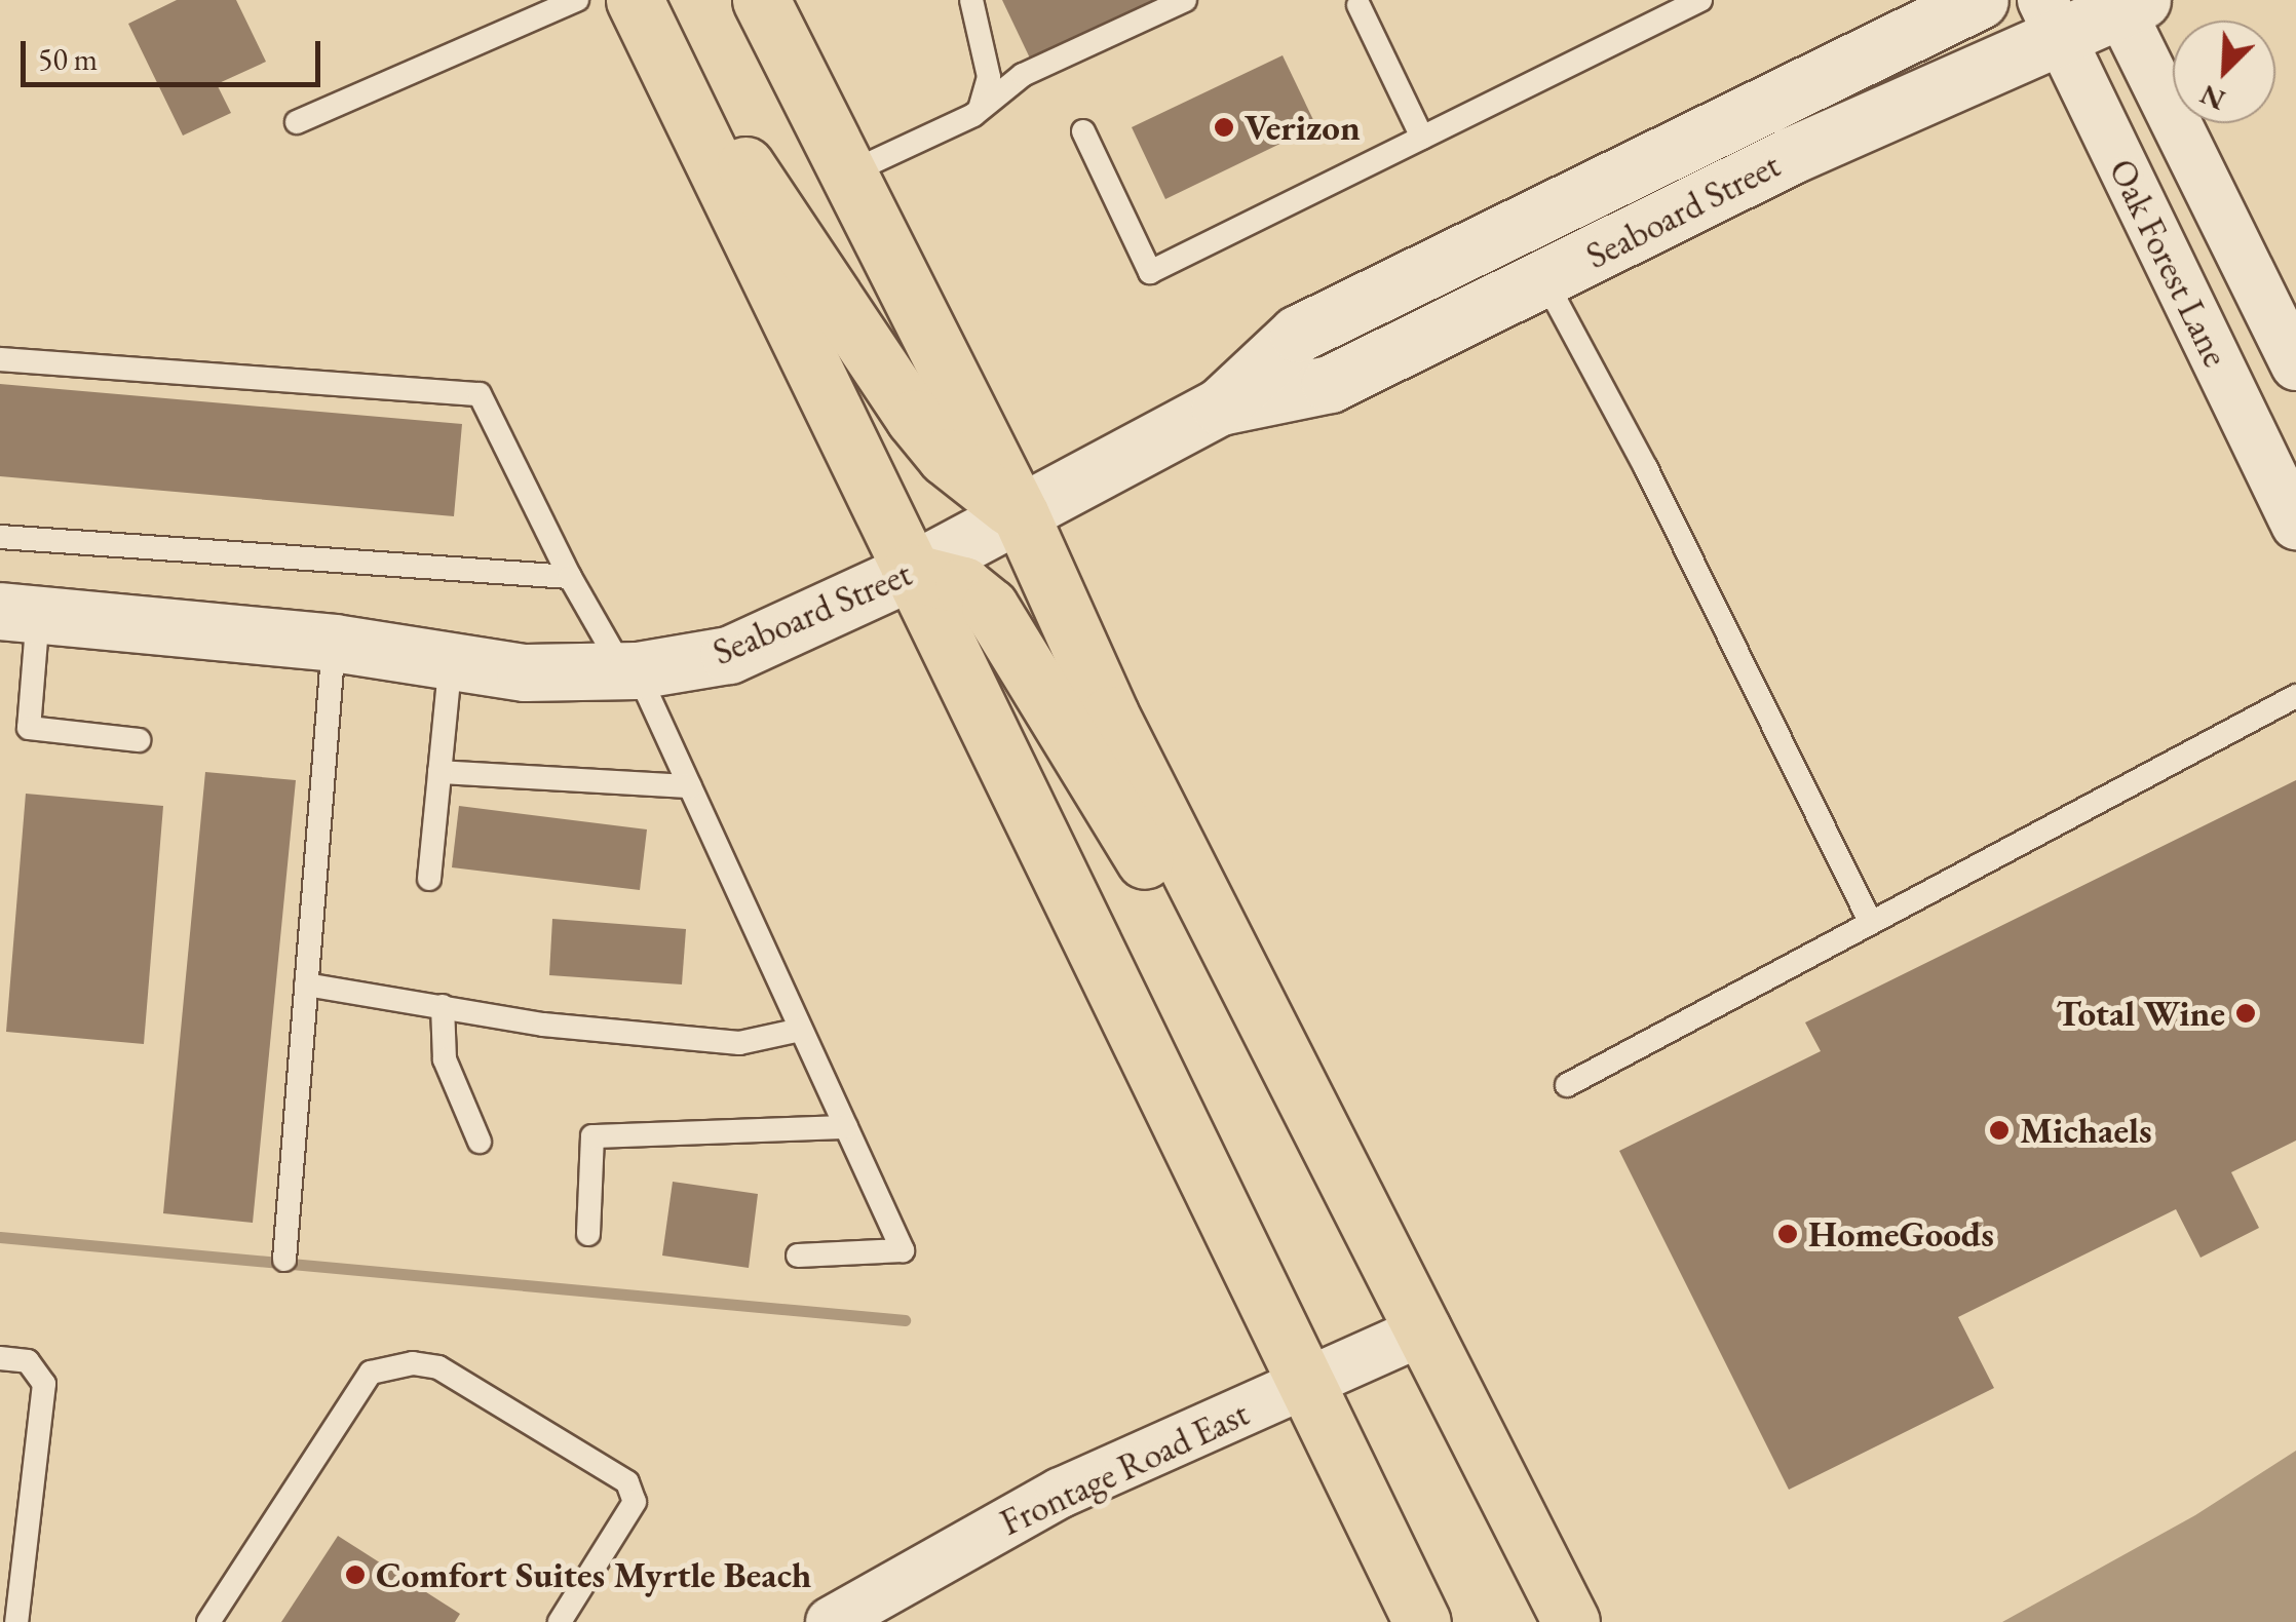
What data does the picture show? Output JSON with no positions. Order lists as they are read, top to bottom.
{
  "streets": {
    "street": ["Seaboard Street", "Oak Forest Lane", "Frontage Road East"]
  },
  "crossings": [
    ["Seaboard Street", "Oak Forest Lane"]
  ],
  "places": [
    "Verizon",
    "Total Wine",
    "Michaels",
    "HomeGoods",
    "Comfort Suites Myrtle Beach"
  ],
  "scale_bar": "50 m",
  "north": "bottom left"
}
